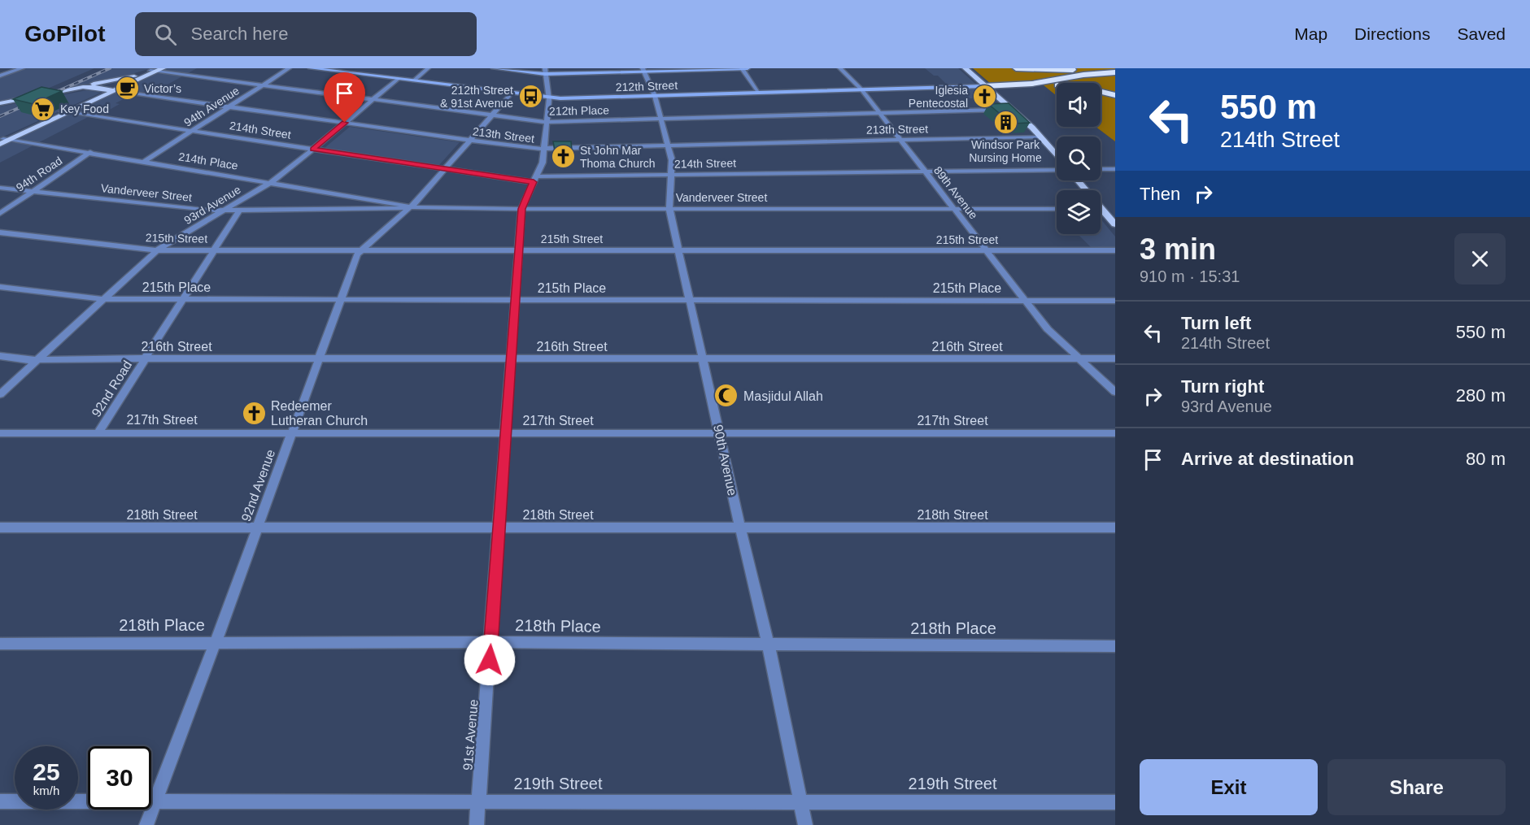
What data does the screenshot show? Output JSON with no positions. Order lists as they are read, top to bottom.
{
  "streets": {
    "main road": ["212th Street"],
    "street": [
      "94th Avenue",
      "212th Place",
      "213th Street",
      "214th Street",
      "214th Place",
      "94th Road",
      "Vanderveer Street",
      "89th Avenue",
      "93rd Avenue",
      "215th Street",
      "215th Place",
      "216th Street",
      "92nd Road",
      "217th Street",
      "90th Avenue",
      "92nd Avenue",
      "218th Street",
      "218th Place",
      "91st Avenue",
      "219th Street"
    ]
  },
  "crossings": [
    ["212th Street", "89th Avenue"],
    ["212th Street", "93rd Avenue"],
    ["212th Street", "90th Avenue"],
    ["212th Street", "92nd Avenue"],
    ["212th Street", "91st Avenue"],
    ["94th Avenue", "212th Place"],
    ["94th Avenue", "213th Street"],
    ["94th Avenue", "214th Street"],
    ["94th Avenue", "214th Place"],
    ["212th Place", "89th Avenue"],
    ["212th Place", "93rd Avenue"],
    ["212th Place", "90th Avenue"],
    ["212th Place", "92nd Avenue"],
    ["212th Place", "91st Avenue"],
    ["213th Street", "89th Avenue"],
    ["213th Street", "93rd Avenue"],
    ["213th Street", "90th Avenue"],
    ["213th Street", "92nd Avenue"],
    ["213th Street", "91st Avenue"],
    ["214th Street", "89th Avenue"],
    ["214th Street", "93rd Avenue"],
    ["214th Street", "90th Avenue"],
    ["214th Street", "92nd Avenue"],
    ["214th Street", "91st Avenue"],
    ["214th Place", "94th Road"],
    ["214th Place", "Vanderveer Street"],
    ["214th Place", "93rd Avenue"],
    ["214th Place", "92nd Avenue"],
    ["94th Road", "Vanderveer Street"],
    ["Vanderveer Street", "89th Avenue"],
    ["Vanderveer Street", "93rd Avenue"],
    ["Vanderveer Street", "92nd Road"],
    ["Vanderveer Street", "90th Avenue"],
    ["Vanderveer Street", "92nd Avenue"],
    ["Vanderveer Street", "91st Avenue"],
    ["89th Avenue", "215th Street"],
    ["89th Avenue", "215th Place"],
    ["89th Avenue", "216th Street"],
    ["93rd Avenue", "215th Street"],
    ["93rd Avenue", "215th Place"],
    ["93rd Avenue", "216th Street"],
    ["215th Street", "92nd Road"],
    ["215th Street", "90th Avenue"],
    ["215th Street", "92nd Avenue"],
    ["215th Street", "91st Avenue"],
    ["215th Place", "92nd Road"],
    ["215th Place", "90th Avenue"],
    ["215th Place", "92nd Avenue"],
    ["215th Place", "91st Avenue"],
    ["216th Street", "92nd Road"],
    ["216th Street", "90th Avenue"],
    ["216th Street", "92nd Avenue"],
    ["216th Street", "91st Avenue"],
    ["92nd Road", "217th Street"],
    ["217th Street", "90th Avenue"],
    ["217th Street", "92nd Avenue"],
    ["217th Street", "91st Avenue"],
    ["90th Avenue", "218th Street"],
    ["90th Avenue", "218th Place"],
    ["90th Avenue", "219th Street"],
    ["92nd Avenue", "218th Street"],
    ["92nd Avenue", "218th Place"],
    ["92nd Avenue", "219th Street"],
    ["218th Street", "91st Avenue"],
    ["218th Place", "91st Avenue"],
    ["91st Avenue", "219th Street"]
  ],
  "places": {
    "cafe": ["Victor’s"],
    "bus stop": ["212th Street & 91st Avenue"],
    "church": ["Iglesia Pentecostal", "St John Mar Thoma Church", "Redeemer Lutheran Church"],
    "supermarket": ["Key Food"],
    "building": ["Windsor Park Nursing Home"],
    "mosque": ["Masjidul Allah"]
  },
  "page": {
    "header": "GoPilot",
    "search": "Search here",
    "nav": ["Map", "Directions", "Saved"],
    "turn": ["550 m", "214th Street"],
    "then": "Then",
    "heading": ["3 min", "910 m · 15:31"],
    "list": [
      {
        "name": "Turn left",
        "note": "214th Street",
        "value": "550 m"
      },
      {
        "name": "Turn right",
        "note": "93rd Avenue",
        "value": "280 m"
      },
      {
        "name": "Arrive at destination",
        "value": "80 m"
      }
    ],
    "speed": "25 km/h",
    "limit": "30",
    "buttons": ["Exit", "Share"]
  }
}
